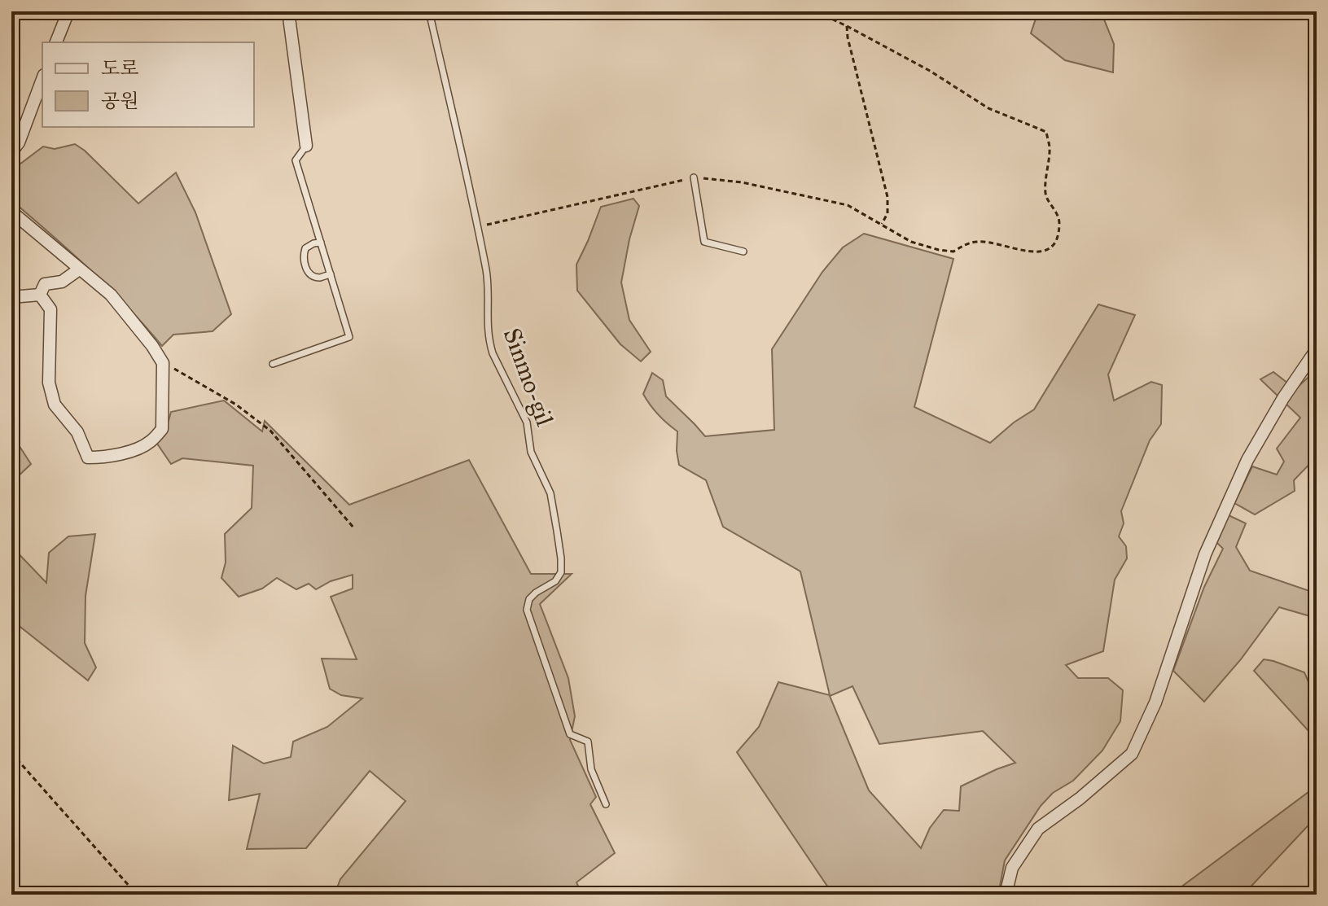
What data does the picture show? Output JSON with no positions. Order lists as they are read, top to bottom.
{
  "streets": {
    "lane": ["Sinmo-gil"]
  },
  "legend": ["도로", "공원"]
}
